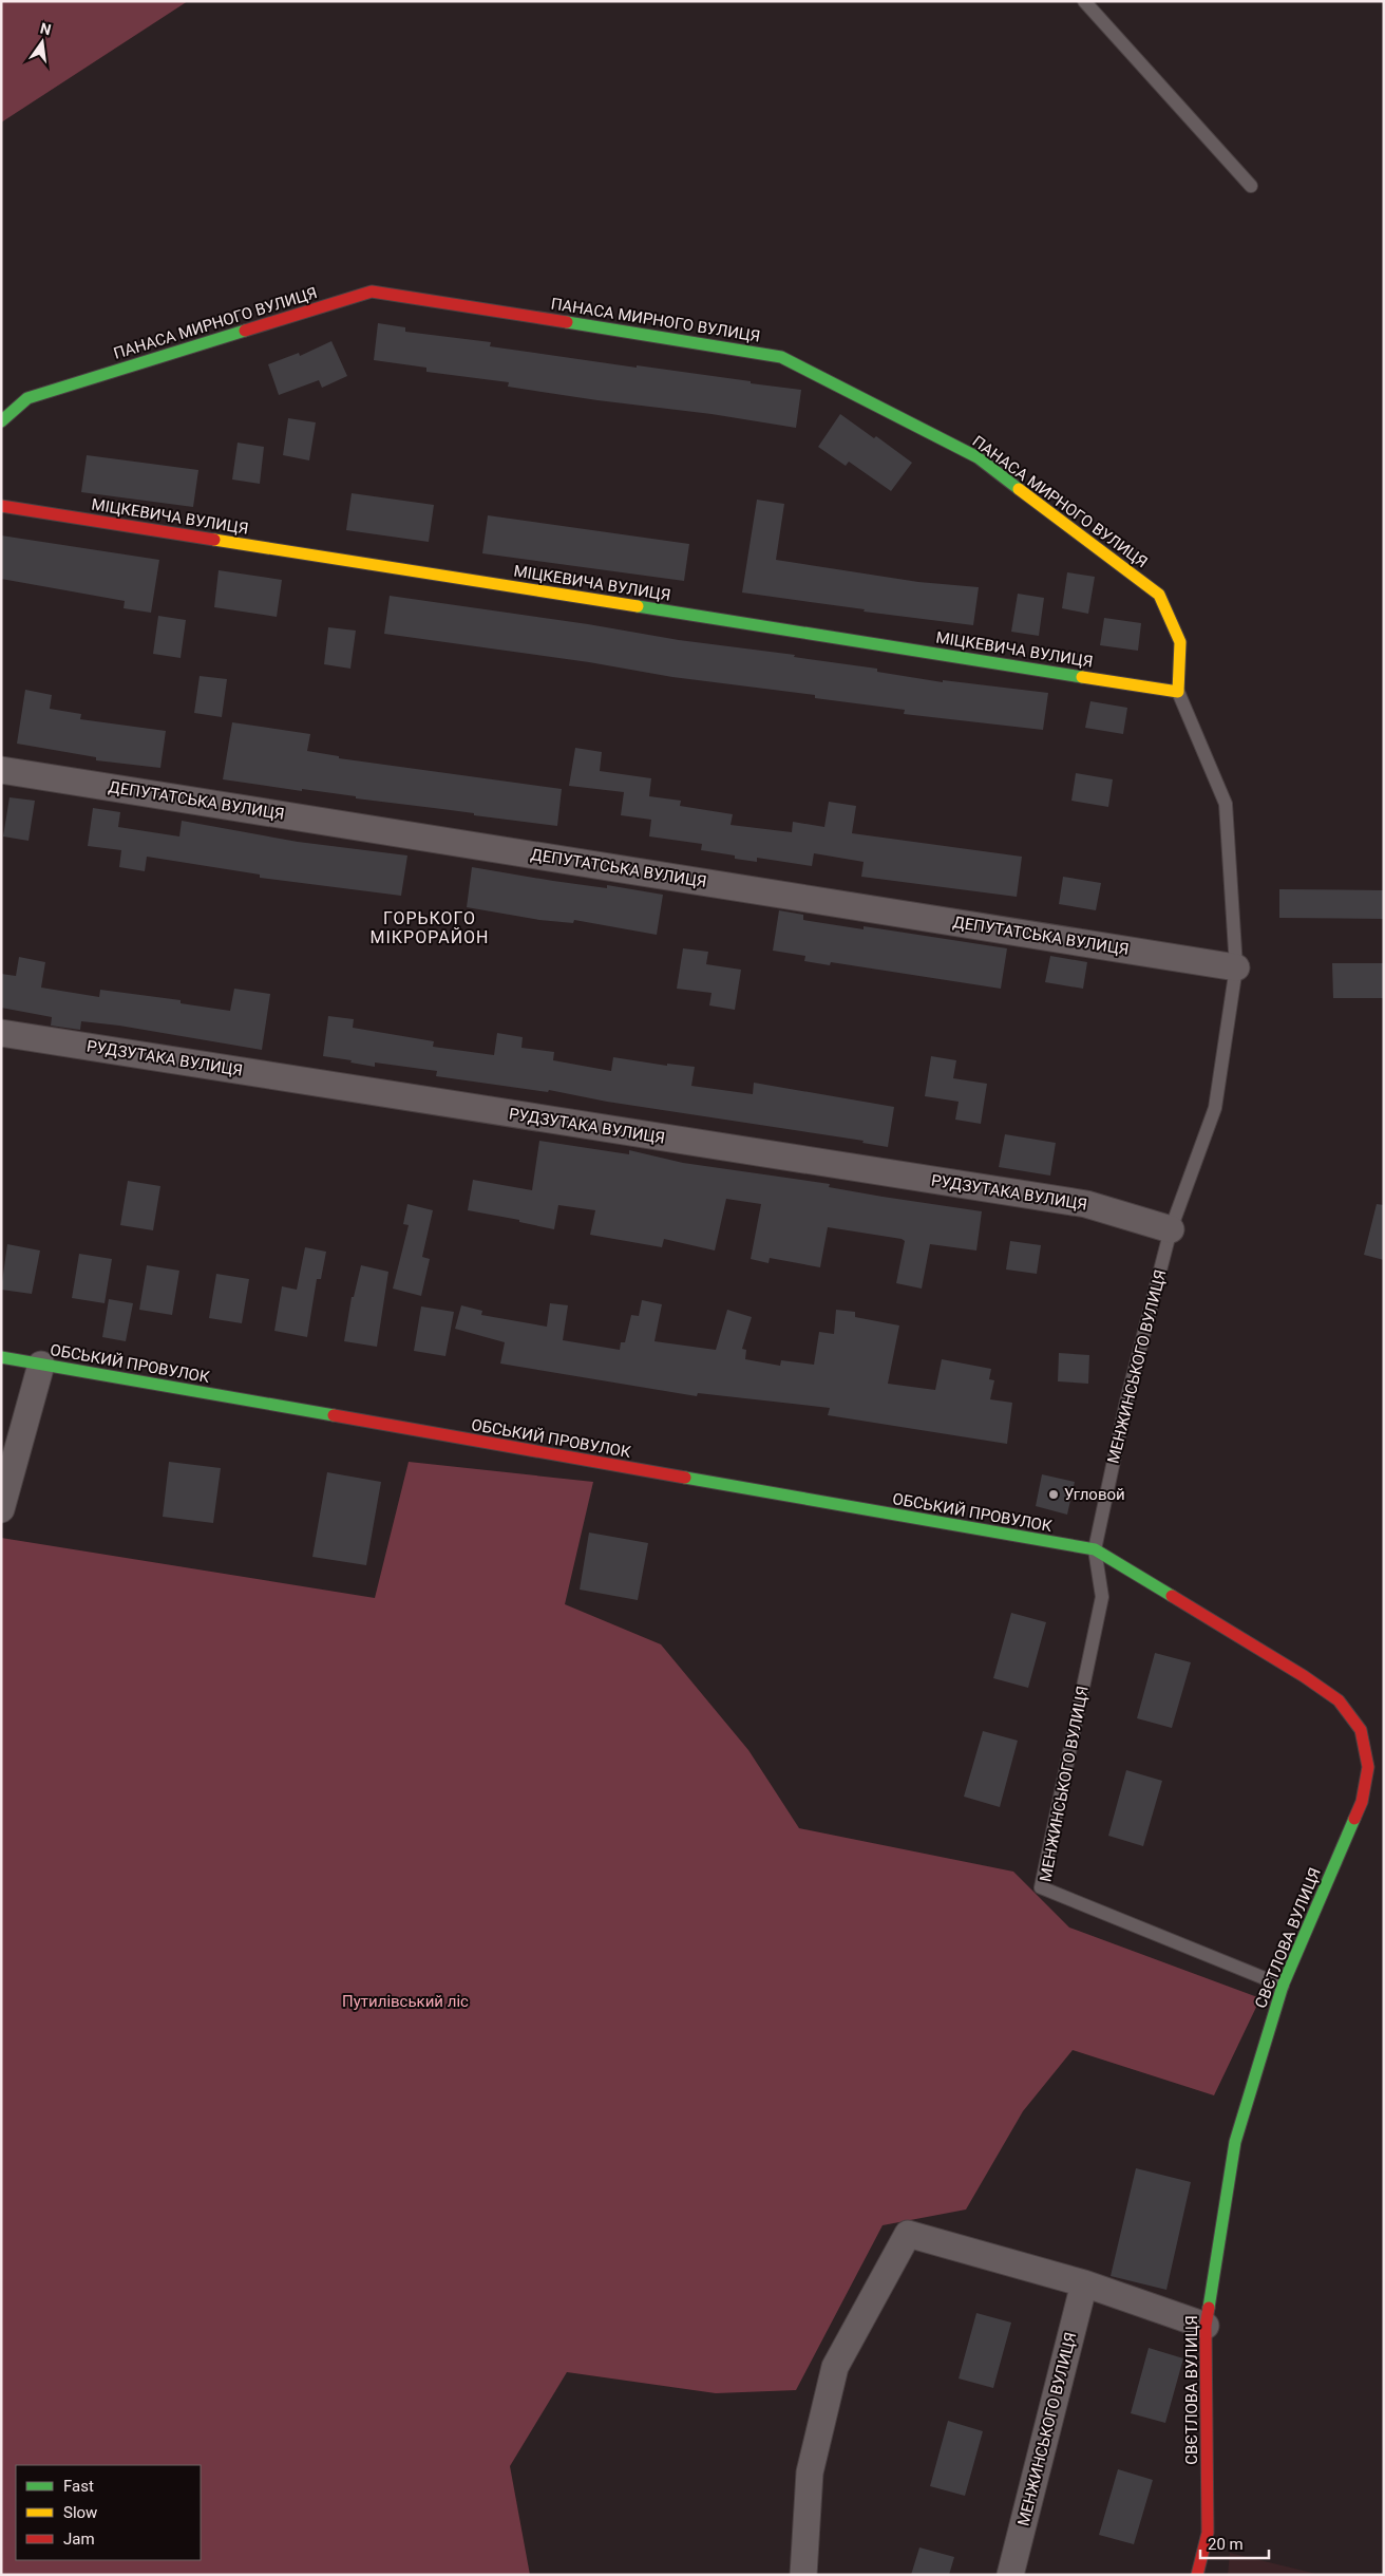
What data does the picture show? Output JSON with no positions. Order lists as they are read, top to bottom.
{
  "streets": {
    "street": [
      "ПАНАСА МИРНОГО ВУЛИЦЯ",
      "МІЦКЕВИЧА ВУЛИЦЯ",
      "ДЕПУТАТСЬКА ВУЛИЦЯ",
      "РУДЗУТАКА ВУЛИЦЯ",
      "ОБСЬКИЙ ПРОВУЛОК",
      "МЕНЖИНСЬКОГО ВУЛИЦЯ",
      "СВЄТЛОВА ВУЛИЦЯ"
    ]
  },
  "crossings": [
    ["ПАНАСА МИРНОГО ВУЛИЦЯ", "МІЦКЕВИЧА ВУЛИЦЯ"],
    ["ПАНАСА МИРНОГО ВУЛИЦЯ", "МЕНЖИНСЬКОГО ВУЛИЦЯ"],
    ["МІЦКЕВИЧА ВУЛИЦЯ", "МЕНЖИНСЬКОГО ВУЛИЦЯ"],
    ["ДЕПУТАТСЬКА ВУЛИЦЯ", "МЕНЖИНСЬКОГО ВУЛИЦЯ"],
    ["РУДЗУТАКА ВУЛИЦЯ", "МЕНЖИНСЬКОГО ВУЛИЦЯ"],
    ["ОБСЬКИЙ ПРОВУЛОК", "МЕНЖИНСЬКОГО ВУЛИЦЯ"],
    ["ОБСЬКИЙ ПРОВУЛОК", "СВЄТЛОВА ВУЛИЦЯ"],
    ["МЕНЖИНСЬКОГО ВУЛИЦЯ", "СВЄТЛОВА ВУЛИЦЯ"]
  ],
  "districts": ["ГОРЬКОГО МІКРОРАЙОН"],
  "parks": ["Путилівський ліс"],
  "places": ["Угловой"],
  "legend": ["Fast", "Slow", "Jam"],
  "scale_bar": "20 m",
  "north": "top"
}
